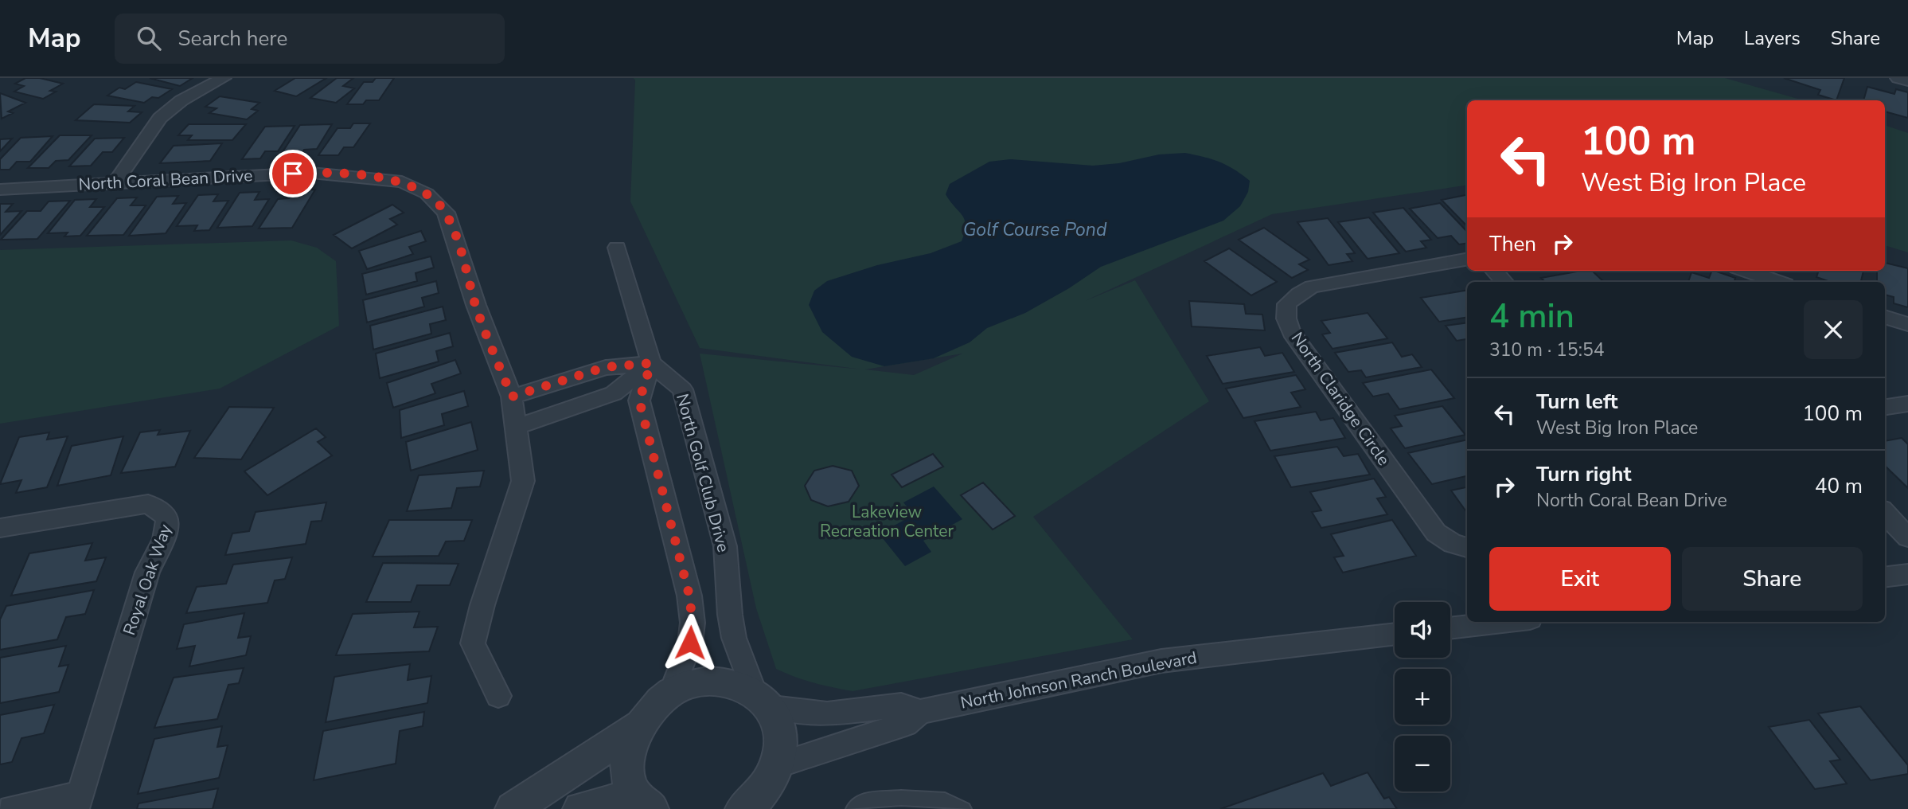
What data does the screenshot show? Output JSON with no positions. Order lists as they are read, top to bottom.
{
  "streets": {
    "street": [
      "North Coral Bean Drive",
      "North Claridge Circle",
      "North Golf Club Drive",
      "Royal Oak Way",
      "North Johnson Ranch Boulevard"
    ]
  },
  "crossings": [
    ["North Golf Club Drive", "North Johnson Ranch Boulevard"]
  ],
  "water": ["Golf Course Pond"],
  "parks": ["Lakeview Recreation Center"],
  "page": {
    "header": "Map",
    "search": "Search here",
    "nav": ["Map", "Layers", "Share"],
    "turn": ["100 m", "West Big Iron Place"],
    "then": "Then",
    "heading": ["4 min", "310 m · 15:54"],
    "list": [
      {
        "name": "Turn left",
        "note": "West Big Iron Place",
        "value": "100 m"
      },
      {
        "name": "Turn right",
        "note": "North Coral Bean Drive",
        "value": "40 m"
      }
    ],
    "buttons": ["Exit", "Share"],
    "map_buttons": ["+", "−"]
  }
}
